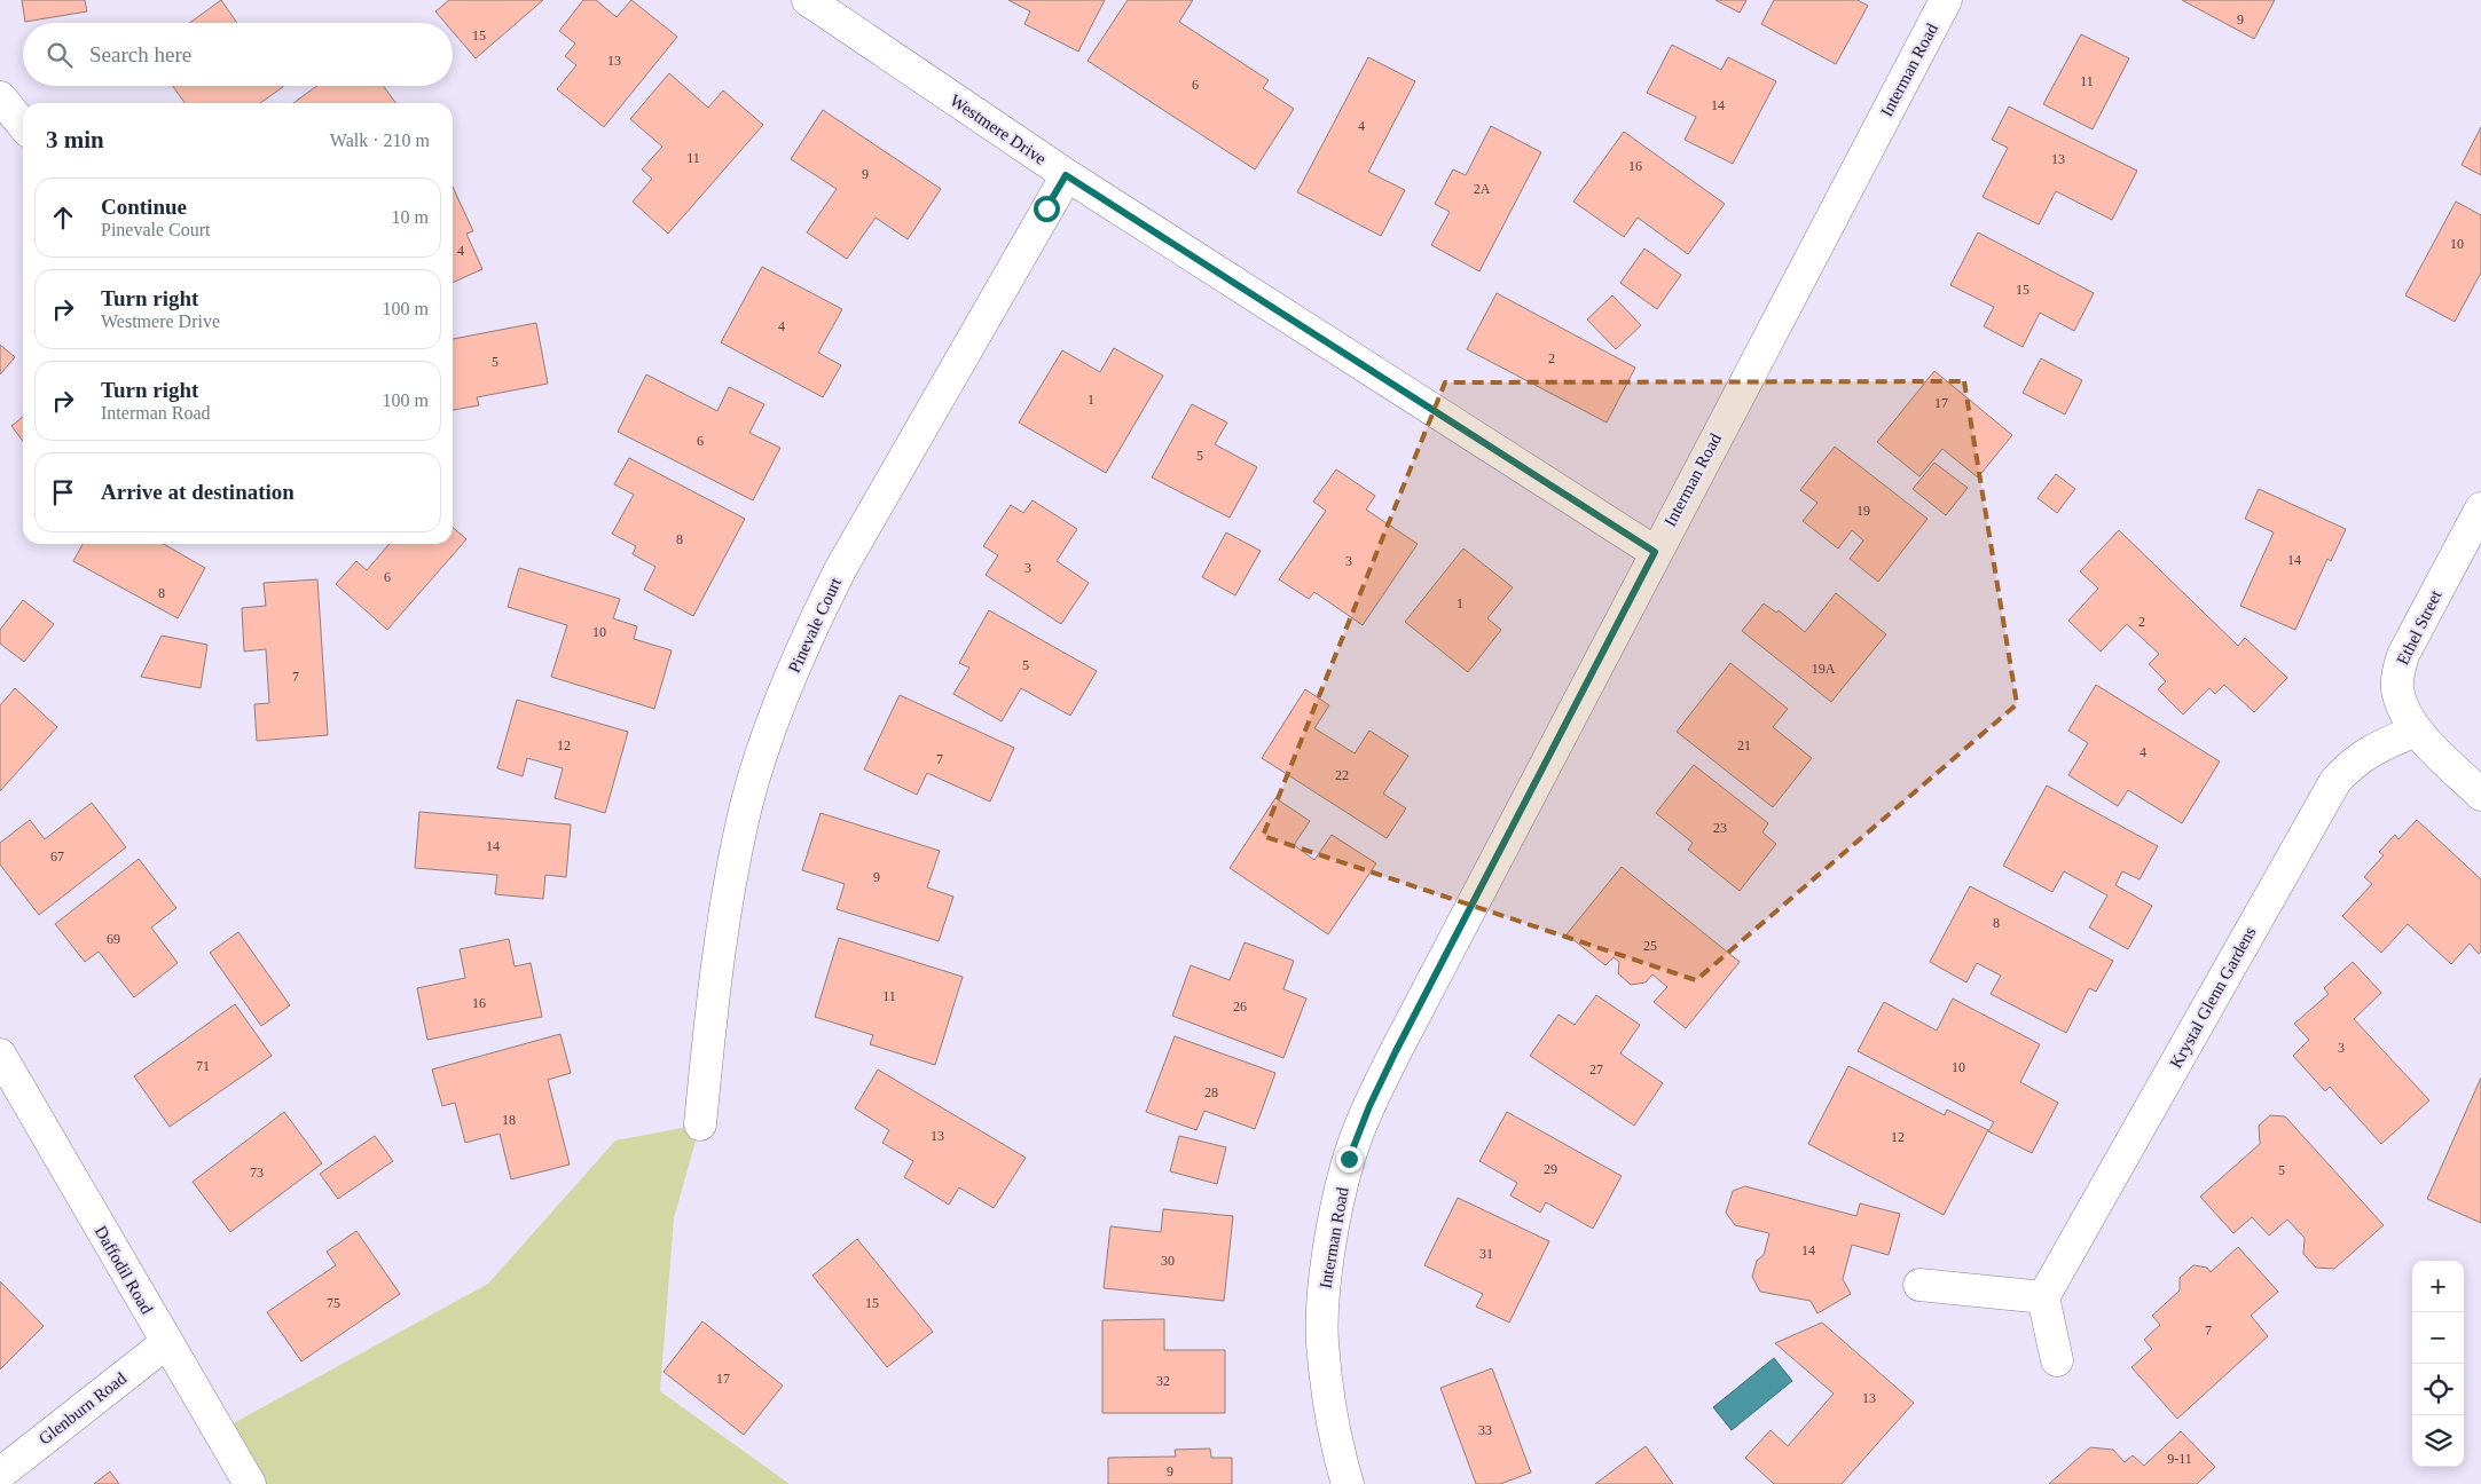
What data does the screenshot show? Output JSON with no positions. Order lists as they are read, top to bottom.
{
  "streets": {
    "street": [
      "Interman Road",
      "Westmere Drive",
      "Pinevale Court",
      "Ethel Street",
      "Krystal Glenn Gardens",
      "Daffodil Road",
      "Glenburn Road"
    ]
  },
  "crossings": [
    ["Interman Road", "Westmere Drive"],
    ["Westmere Drive", "Pinevale Court"],
    ["Ethel Street", "Krystal Glenn Gardens"],
    ["Daffodil Road", "Glenburn Road"]
  ],
  "house_numbers": [
    "9",
    "15",
    "13",
    "11",
    "6",
    "14",
    "4",
    "11",
    "13",
    "16",
    "9",
    "2A",
    "10",
    "4",
    "15",
    "4",
    "2",
    "5",
    "1",
    "17",
    "6",
    "5",
    "19",
    "8",
    "14",
    "3",
    "3",
    "6",
    "8",
    "1",
    "2",
    "10",
    "5",
    "19A",
    "7",
    "12",
    "21",
    "4",
    "7",
    "22",
    "23",
    "14",
    "67",
    "9",
    "8",
    "69",
    "25",
    "11",
    "16",
    "26",
    "3",
    "71",
    "10",
    "27",
    "28",
    "18",
    "13",
    "12",
    "29",
    "5",
    "73",
    "14",
    "31",
    "30",
    "75",
    "15",
    "7",
    "17",
    "32",
    "13",
    "33",
    "9-11",
    "9"
  ],
  "page": {
    "search": "Search here",
    "heading": ["3 min", "Walk · 210 m"],
    "list": [
      ["Continue", "Pinevale Court", "10 m"],
      ["Turn right", "Westmere Drive", "100 m"],
      ["Turn right", "Interman Road", "100 m"],
      "Arrive at destination"
    ],
    "map_buttons": ["+", "−"]
  }
}
